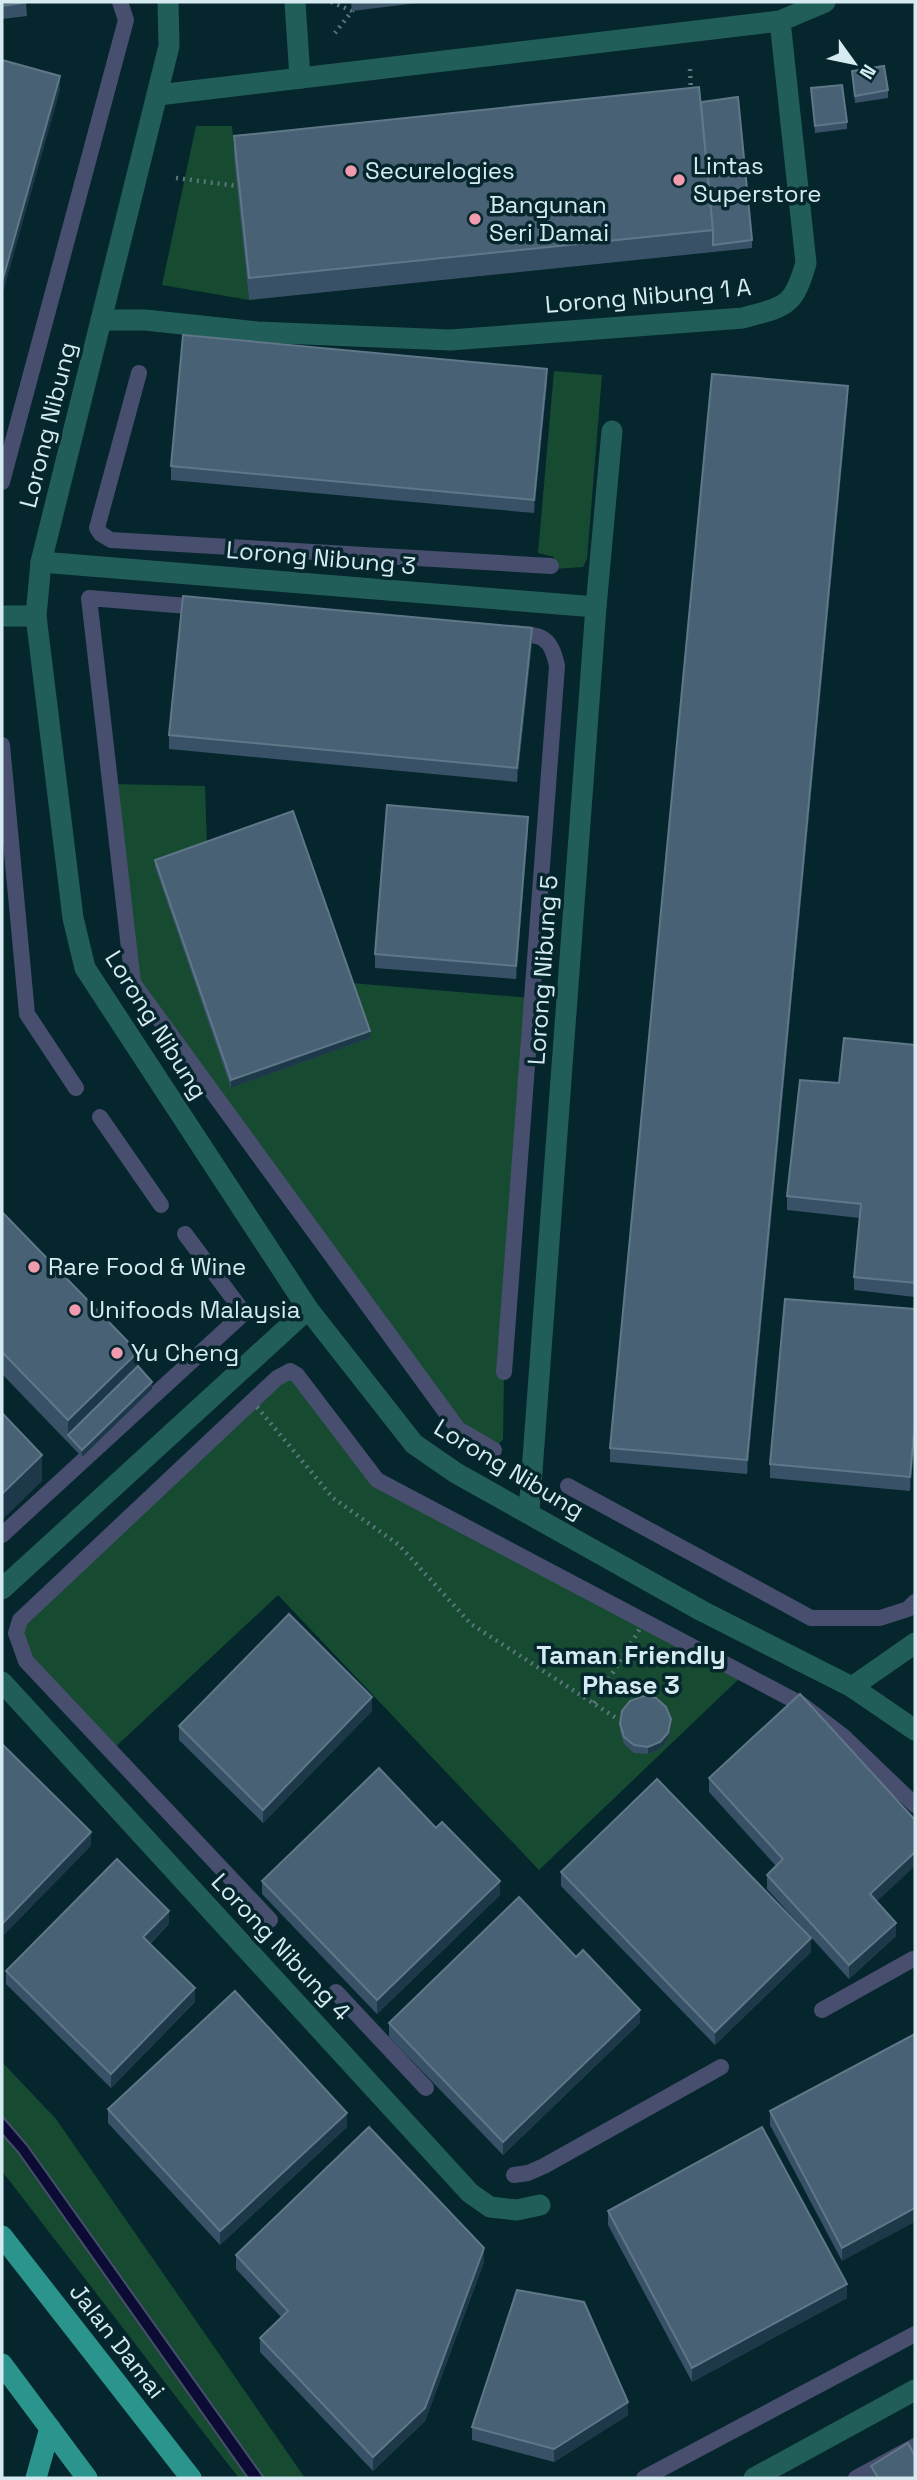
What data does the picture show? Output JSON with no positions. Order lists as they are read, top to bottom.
{
  "streets": {
    "main road": ["Jalan Damai"],
    "street": [
      "Lorong Nibung 1 A",
      "Lorong Nibung",
      "Lorong Nibung 3",
      "Lorong Nibung 5",
      "Lorong Nibung 4"
    ]
  },
  "crossings": [
    ["Lorong Nibung 1 A", "Lorong Nibung"],
    ["Lorong Nibung", "Lorong Nibung 3"],
    ["Lorong Nibung", "Lorong Nibung 5"],
    ["Lorong Nibung 3", "Lorong Nibung 5"]
  ],
  "districts": ["Taman Friendly Phase 3"],
  "places": [
    "Securelogies",
    "Lintas Superstore",
    "Bangunan Seri Damai",
    "Rare Food & Wine",
    "Unifoods Malaysia",
    "Yu Cheng"
  ],
  "north": "bottom right"
}
